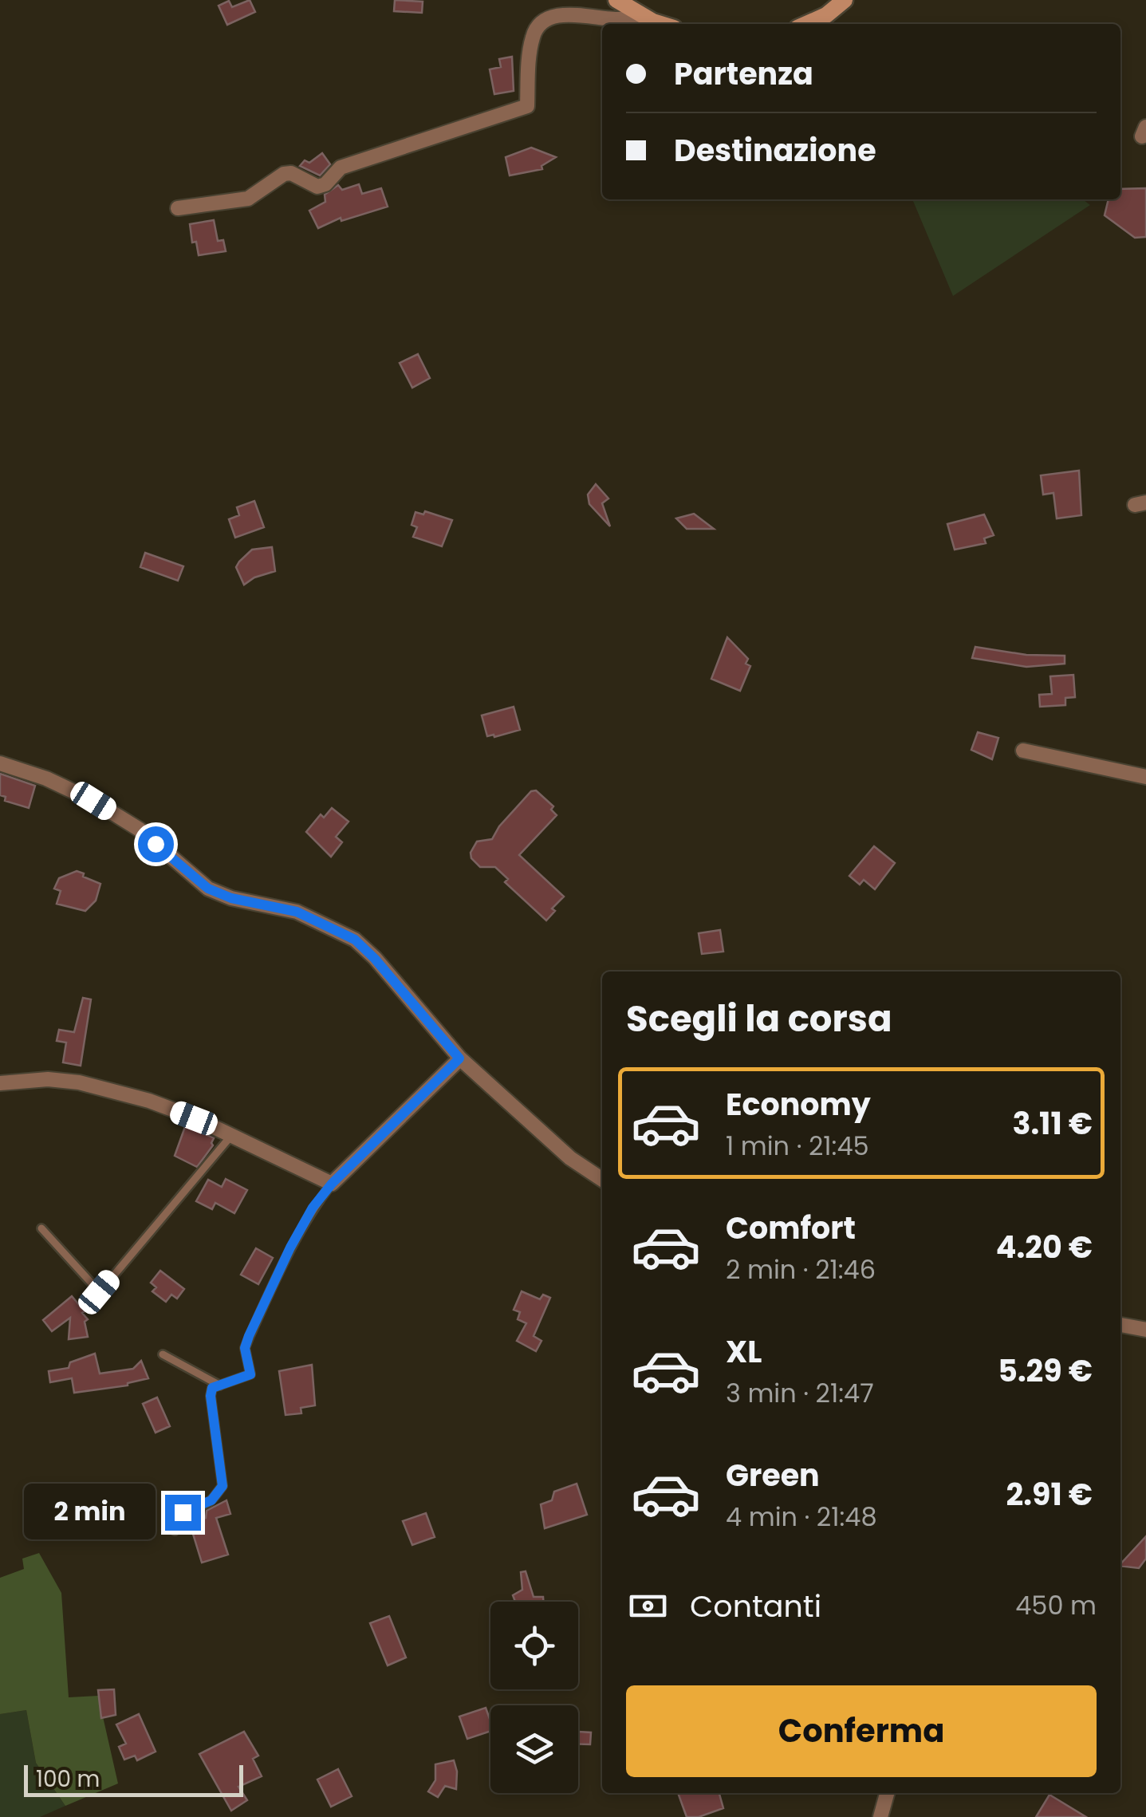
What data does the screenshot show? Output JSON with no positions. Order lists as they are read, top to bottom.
{
  "scale_bar": "100 m",
  "page": {
    "banner": ["Partenza", "Destinazione"],
    "heading": "Scegli la corsa",
    "list": [
      {
        "name": "Economy",
        "note": "1 min · 21:45",
        "value": "3.11 €"
      },
      {
        "name": "Comfort",
        "note": "2 min · 21:46",
        "value": "4.20 €"
      },
      {
        "name": "XL",
        "note": "3 min · 21:47",
        "value": "5.29 €"
      },
      {
        "name": "Green",
        "note": "4 min · 21:48",
        "value": "2.91 €"
      }
    ],
    "bubble": "2 min",
    "pay": ["Contanti", "450 m"],
    "buttons": "Conferma",
    "scale": "100 m"
  }
}
